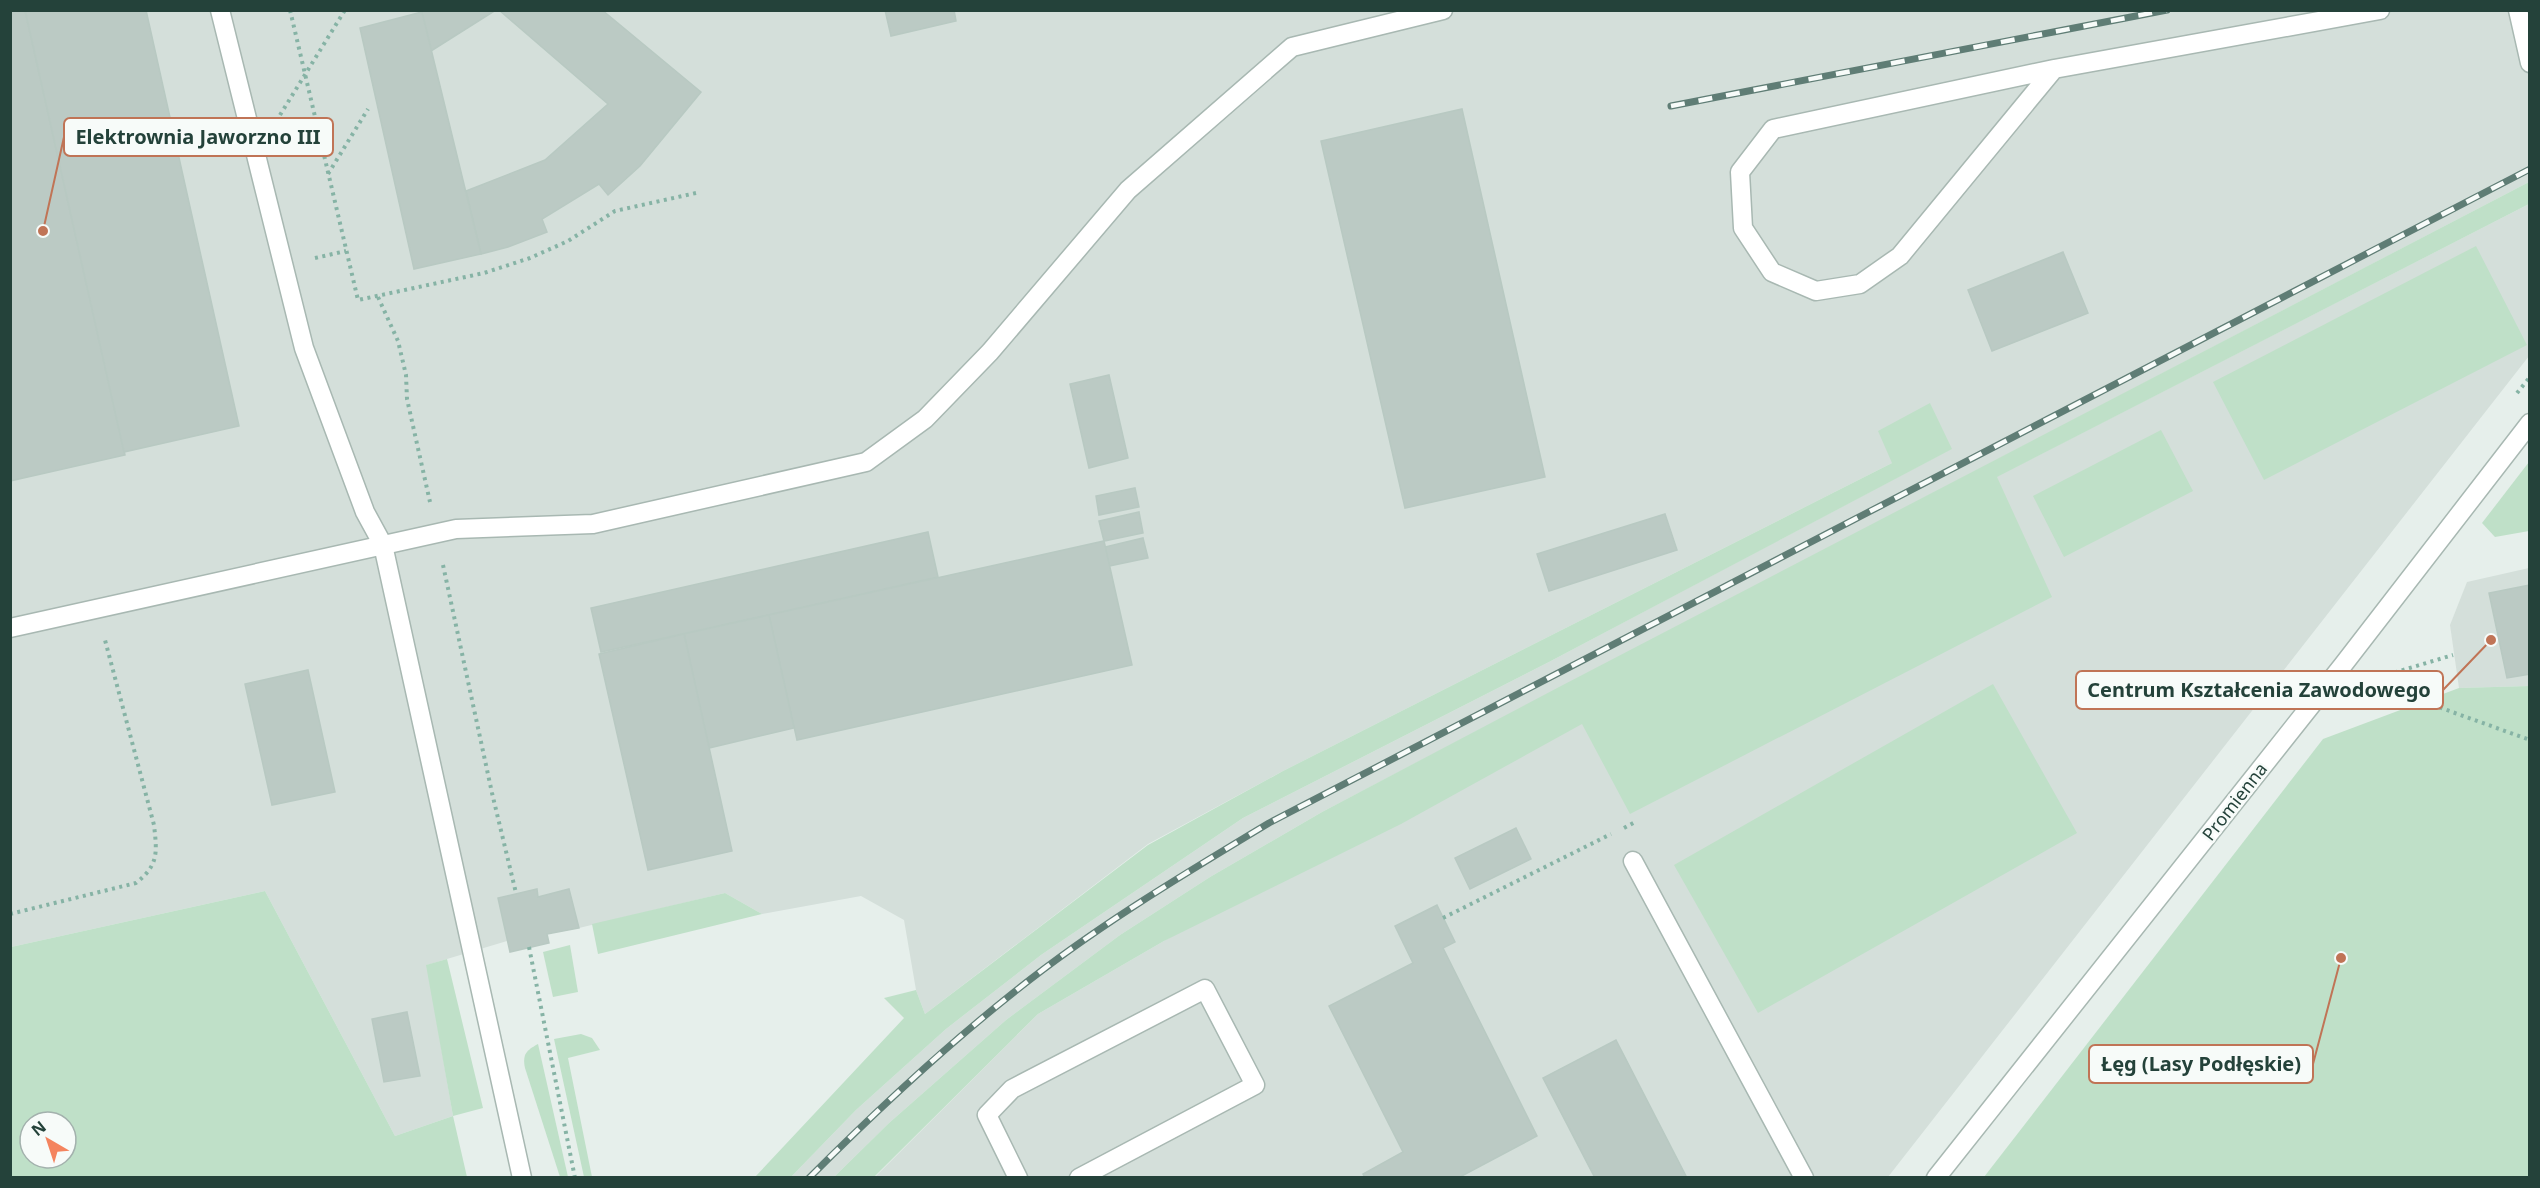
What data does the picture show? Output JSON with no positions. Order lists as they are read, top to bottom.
{
  "streets": {
    "street": ["Promienna"]
  },
  "places": ["Elektrownia Jaworzno III", "Centrum Kształcenia Zawodowego", "Łęg (Lasy Podłęskie)"],
  "north": "top left"
}
